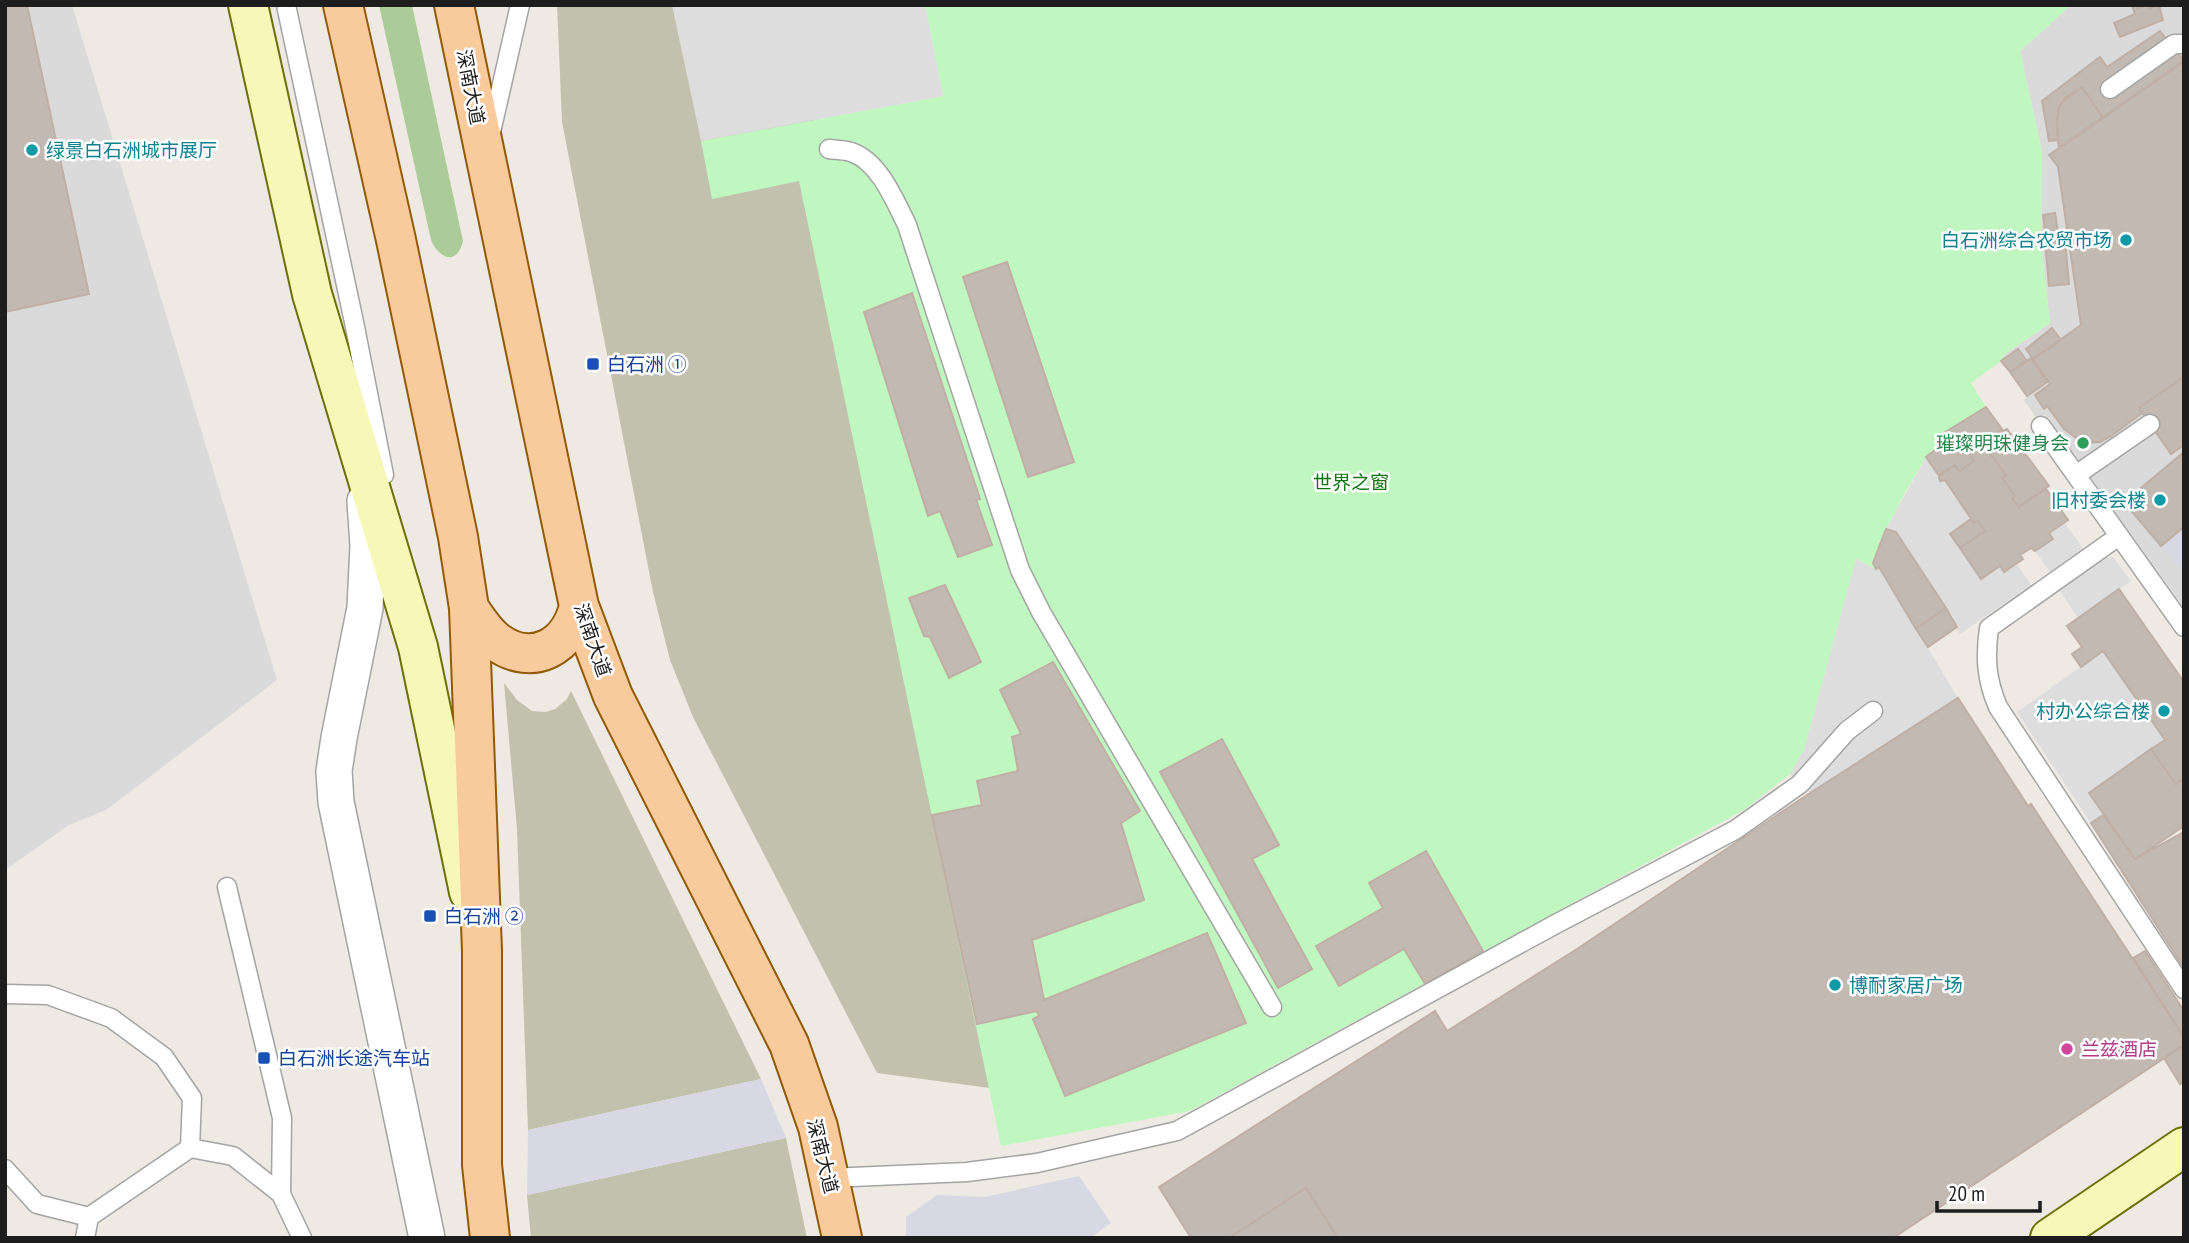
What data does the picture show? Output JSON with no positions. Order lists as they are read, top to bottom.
{
  "streets": {
    "main road": ["深南大道"]
  },
  "parks": ["世界之窗"],
  "places": {
    "other": [
      "绿景白石洲城市展厅",
      "白石洲综合农贸市场",
      "璀璨明珠健身会",
      "旧村委会楼",
      "村办公综合楼",
      "博耐家居广场",
      "兰兹酒店"
    ],
    "transit": ["白石洲 ①", "白石洲 ②", "白石洲长途汽车站"]
  },
  "scale_bar": "20 m"
}
